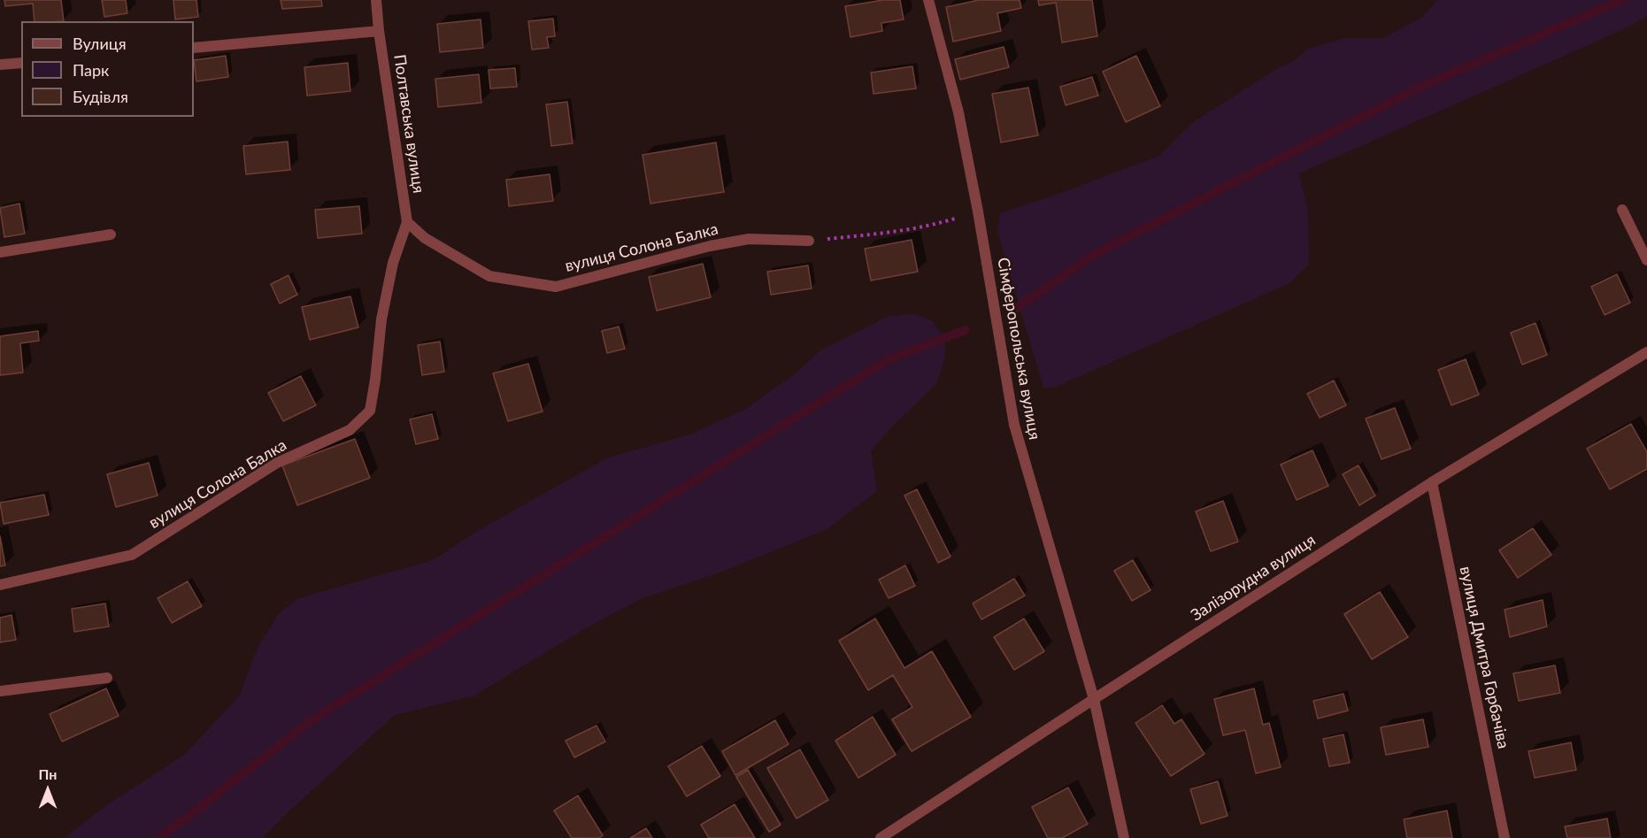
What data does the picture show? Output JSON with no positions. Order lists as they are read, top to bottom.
{
  "streets": {
    "street": [
      "Полтавська вулиця",
      "вулиця Солона Балка",
      "Сімферопольська вулиця",
      "Залізорудна вулиця",
      "вулиця Дмитра Горбачіва"
    ]
  },
  "crossings": [
    ["Полтавська вулиця", "вулиця Солона Балка"],
    ["Сімферопольська вулиця", "Залізорудна вулиця"],
    ["Залізорудна вулиця", "вулиця Дмитра Горбачіва"]
  ],
  "legend": ["Вулиця", "Парк", "Будівля"],
  "north": "top"
}
